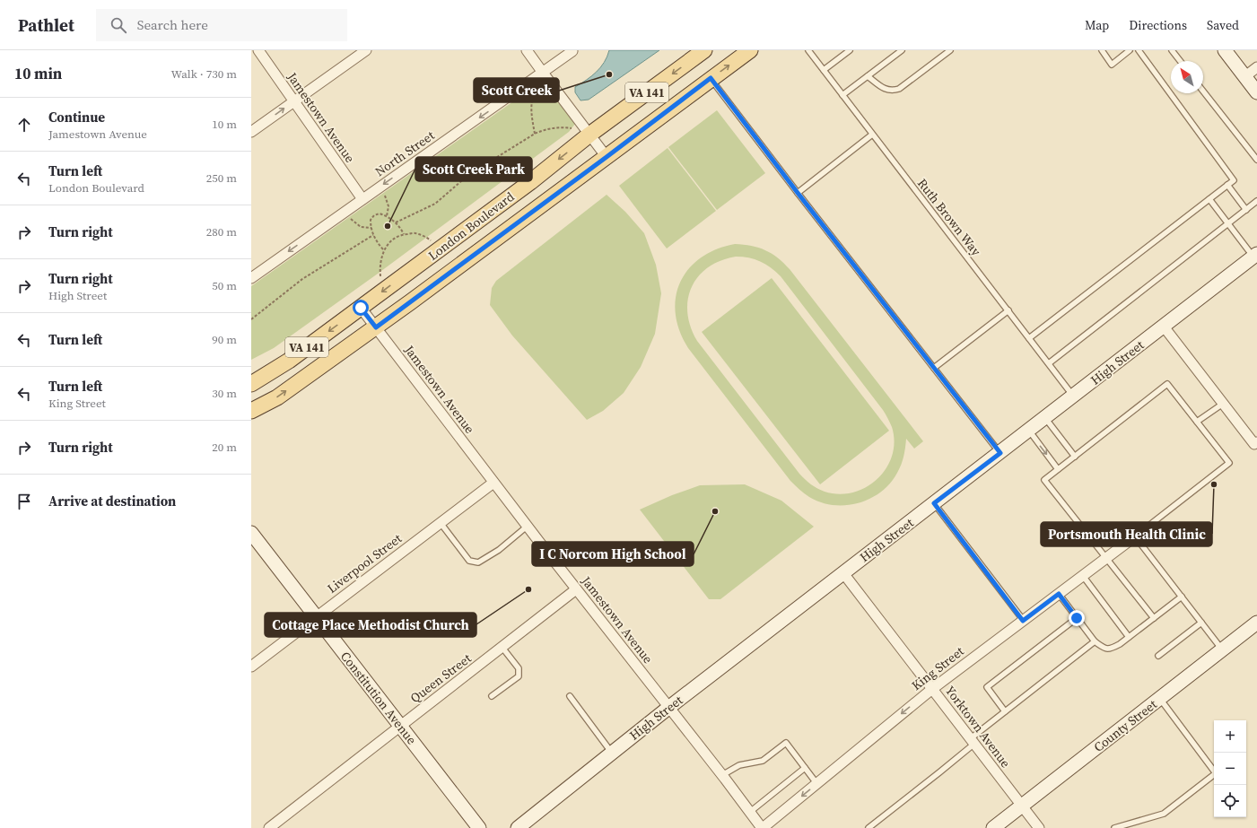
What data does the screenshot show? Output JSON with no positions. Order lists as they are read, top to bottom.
{
  "streets": {
    "main road": [
      "VA 141",
      "London Boulevard",
      "High Street",
      "Constitution Avenue",
      "County Street"
    ],
    "street": [
      "Jamestown Avenue",
      "North Street",
      "Liverpool Street",
      "King Street",
      "Queen Street",
      "Yorktown Avenue"
    ],
    "lane": ["Ruth Brown Way"]
  },
  "crossings": [
    ["Jamestown Avenue", "North Street"],
    ["Jamestown Avenue", "London Boulevard"],
    ["Jamestown Avenue", "High Street"],
    ["Jamestown Avenue", "Liverpool Street"],
    ["Jamestown Avenue", "King Street"],
    ["Jamestown Avenue", "Queen Street"],
    ["Ruth Brown Way", "High Street"],
    ["High Street", "Yorktown Avenue"],
    ["Liverpool Street", "Constitution Avenue"],
    ["King Street", "Yorktown Avenue"],
    ["Queen Street", "Constitution Avenue"],
    ["County Street", "Yorktown Avenue"]
  ],
  "one_way": ["North Street", "King Street"],
  "places": [
    "Scott Creek",
    "Scott Creek Park",
    "Portsmouth Health Clinic",
    "I C Norcom High School",
    "Cottage Place Methodist Church"
  ],
  "north": "top left",
  "page": {
    "header": "Pathlet",
    "search": "Search here",
    "nav": ["Map", "Directions", "Saved"],
    "heading": ["10 min", "Walk · 730 m"],
    "list": [
      ["Continue", "Jamestown Avenue", "10 m"],
      ["Turn left", "London Boulevard", "250 m"],
      ["Turn right", "280 m"],
      ["Turn right", "High Street", "50 m"],
      ["Turn left", "90 m"],
      ["Turn left", "King Street", "30 m"],
      ["Turn right", "20 m"],
      "Arrive at destination"
    ],
    "map_buttons": ["+", "−"]
  }
}
